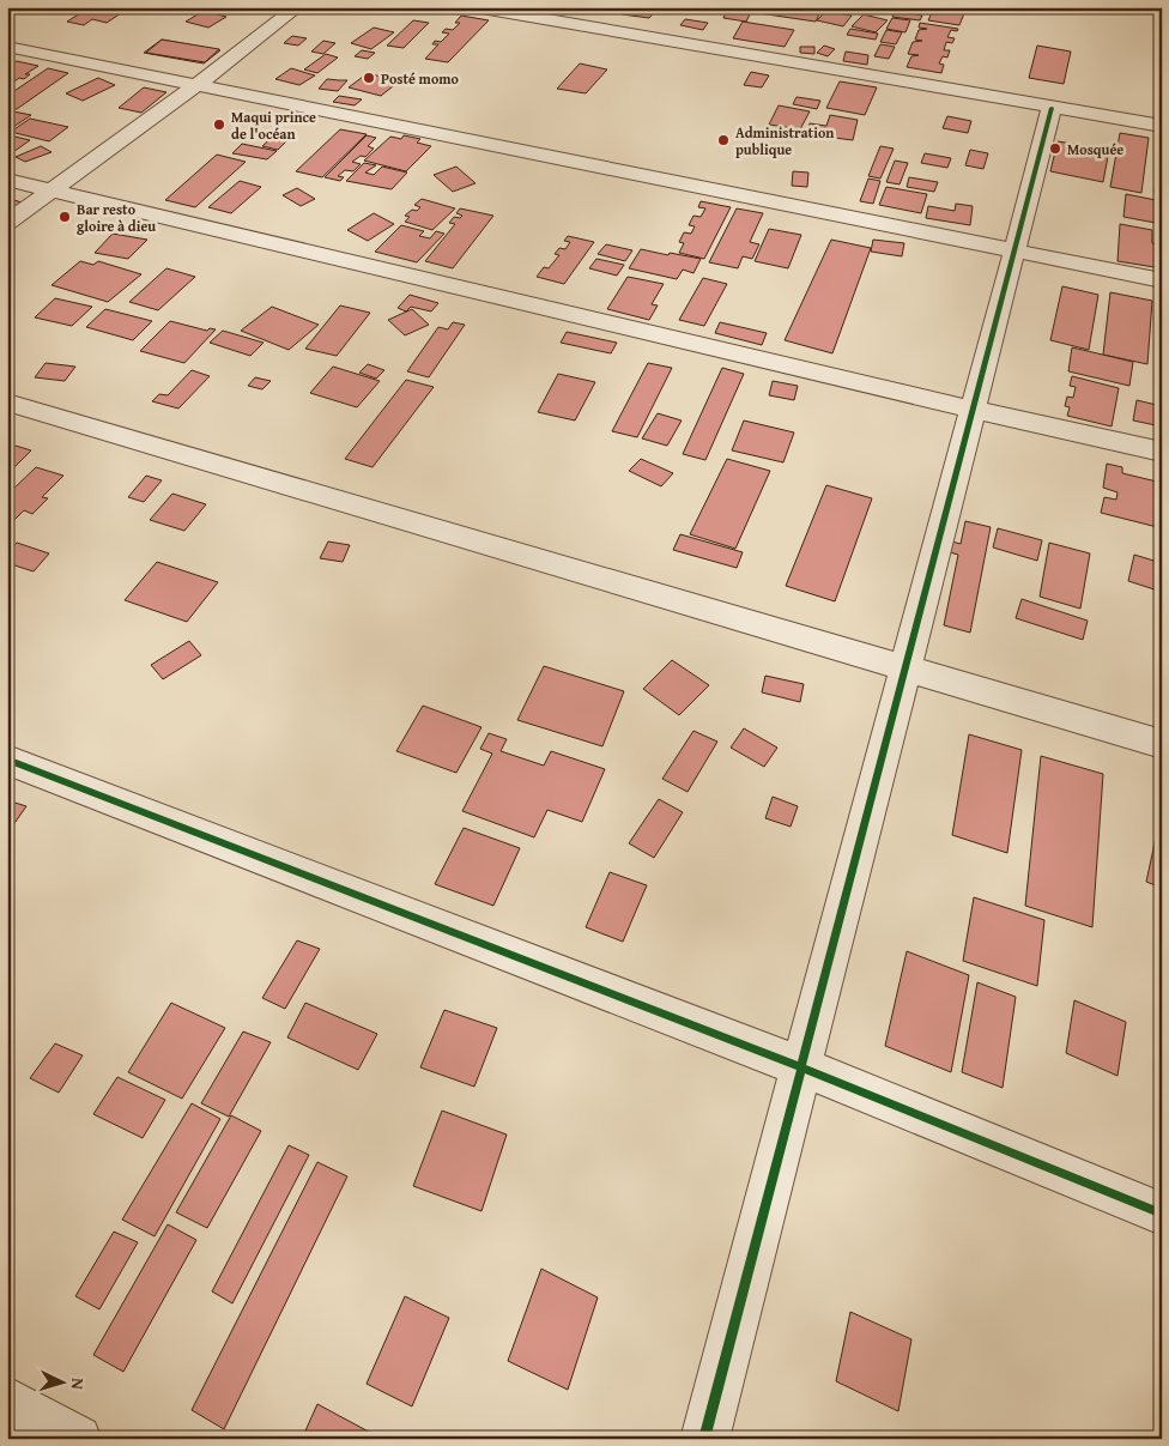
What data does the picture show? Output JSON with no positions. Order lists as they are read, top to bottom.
{
  "places": [
    "Posté momo",
    "Maqui prince de l'océan",
    "Administration publique",
    "Mosquée",
    "Bar resto gloire à dieu"
  ],
  "north": "right"
}
